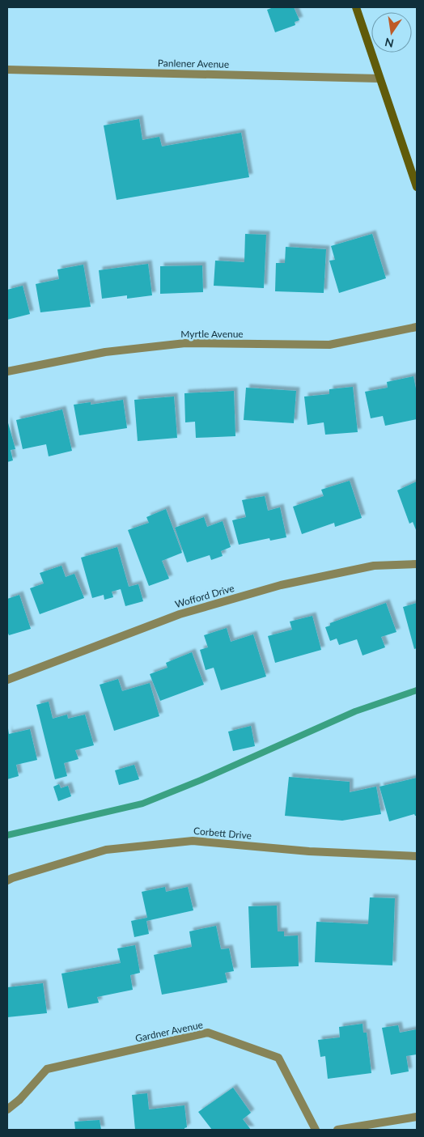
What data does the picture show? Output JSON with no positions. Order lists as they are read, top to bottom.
{
  "streets": {
    "street": [
      "Panlener Avenue",
      "Myrtle Avenue",
      "Wofford Drive",
      "Corbett Drive",
      "Gardner Avenue"
    ]
  },
  "north": "bottom"
}
